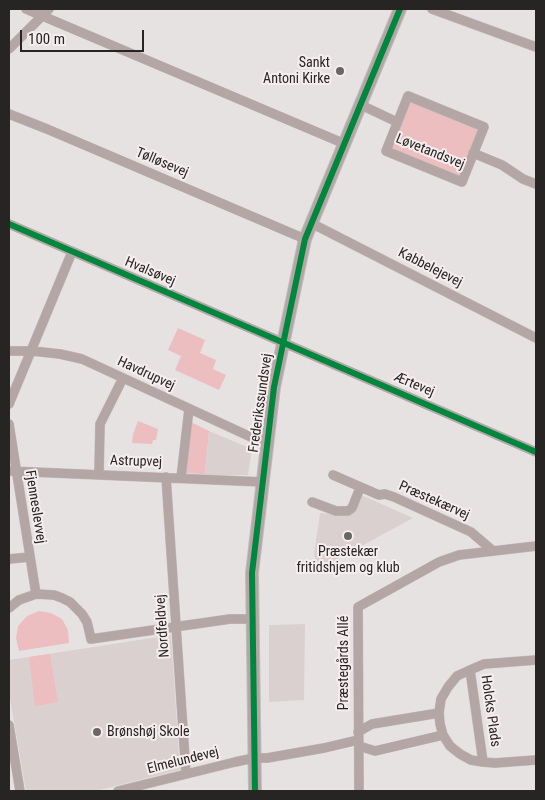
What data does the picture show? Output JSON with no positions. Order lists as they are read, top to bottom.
{
  "streets": {
    "main road": ["Frederikssundsvej"],
    "street": [
      "Løvetandsvej",
      "Tølløsevej",
      "Kabbelejevej",
      "Hvalsøvej",
      "Havdrupvej",
      "Ærtevej",
      "Astrupvej",
      "Præstekærvej",
      "Fjenneslevvej",
      "Nordfeldvej",
      "Præstegårds Allé",
      "Holcks Plads",
      "Elmelundevej"
    ]
  },
  "crossings": [
    ["Løvetandsvej", "Frederikssundsvej"],
    ["Tølløsevej", "Frederikssundsvej"],
    ["Kabbelejevej", "Frederikssundsvej"],
    ["Hvalsøvej", "Ærtevej"],
    ["Hvalsøvej", "Frederikssundsvej"],
    ["Havdrupvej", "Frederikssundsvej"],
    ["Ærtevej", "Frederikssundsvej"],
    ["Frederikssundsvej", "Astrupvej"],
    ["Frederikssundsvej", "Elmelundevej"],
    ["Astrupvej", "Fjenneslevvej"],
    ["Astrupvej", "Nordfeldvej"],
    ["Præstekærvej", "Præstegårds Allé"],
    ["Nordfeldvej", "Elmelundevej"]
  ],
  "places": ["Sankt Antoni Kirke", "Præstekær fritidshjem og klub", "Brønshøj Skole"],
  "scale_bar": "100 m"
}
